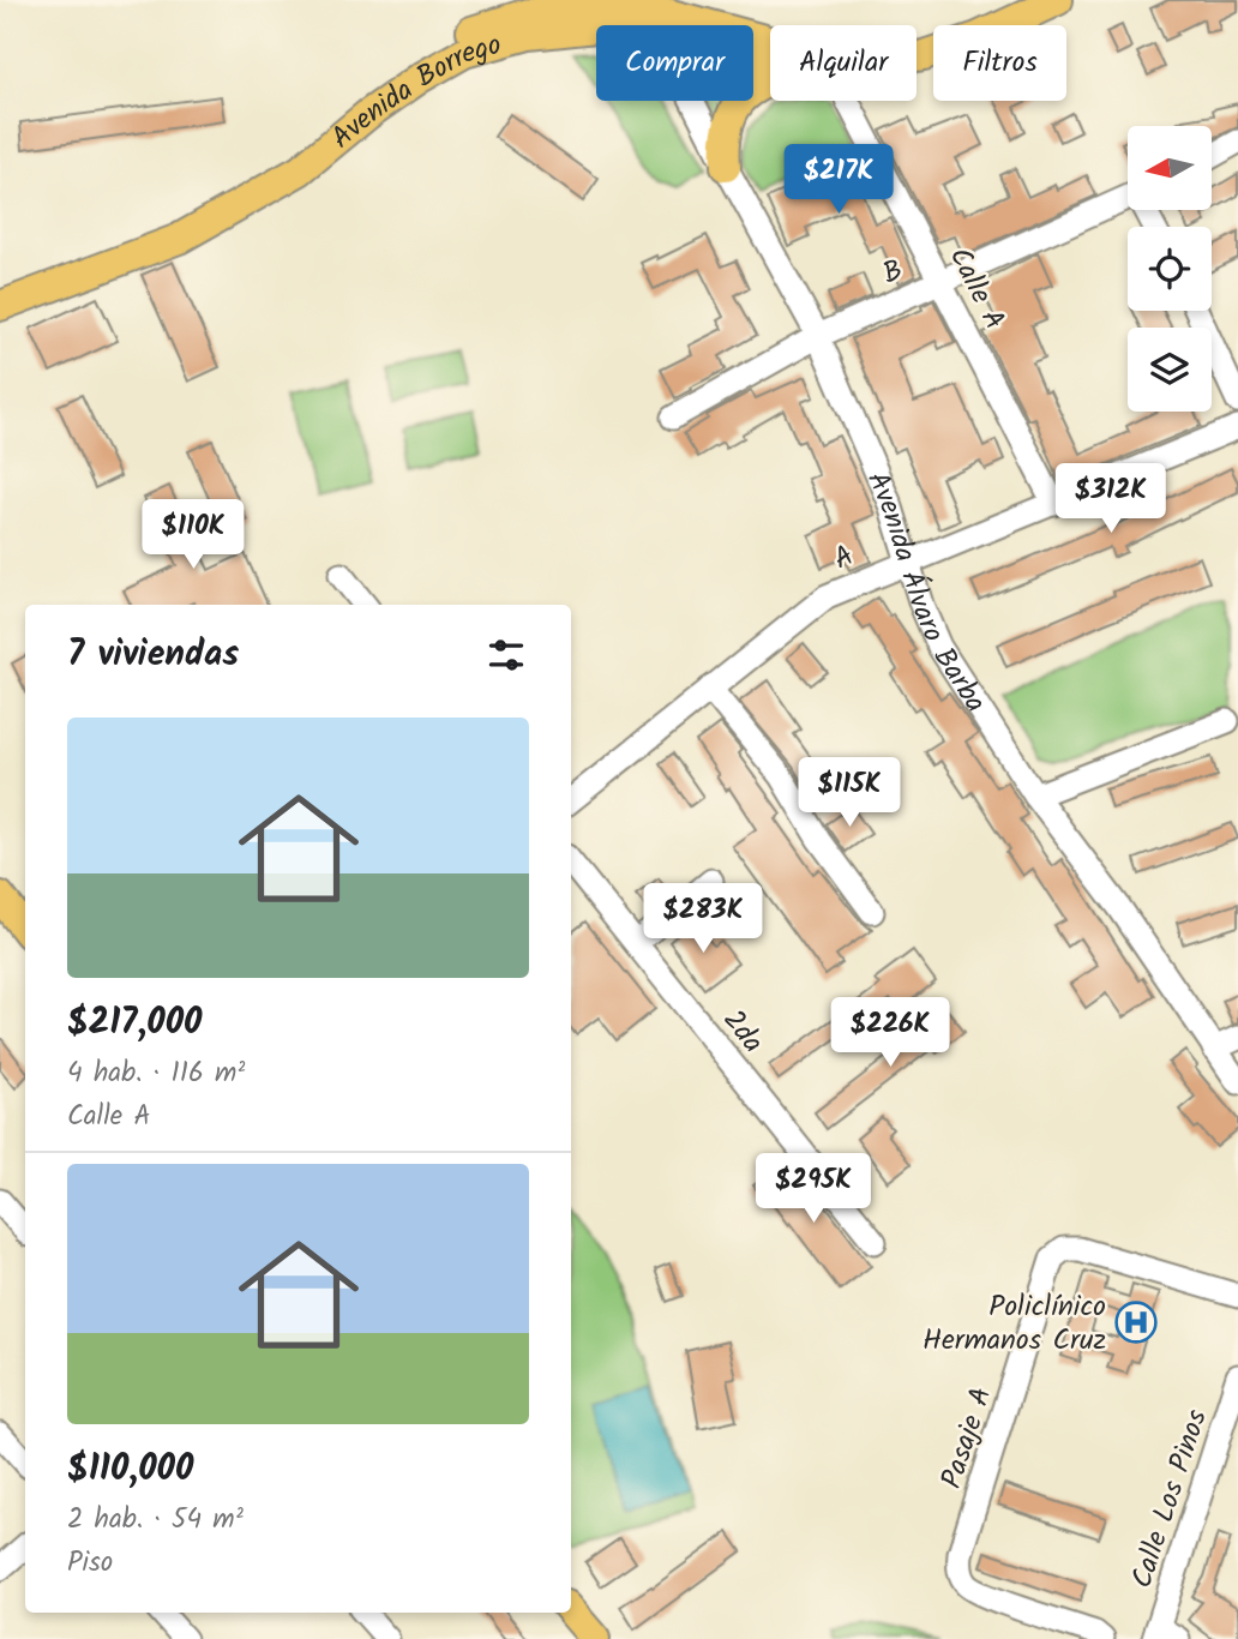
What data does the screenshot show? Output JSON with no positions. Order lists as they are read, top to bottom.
{
  "streets": {
    "main road": ["Avenida Borrego"],
    "street": [
      "B",
      "Calle A",
      "A",
      "Avenida Álvaro Barba",
      "2da",
      "Pasaje A",
      "Calle Los Pinos"
    ]
  },
  "crossings": [
    ["Avenida Borrego", "Avenida Álvaro Barba"],
    ["B", "Calle A"],
    ["B", "Avenida Álvaro Barba"],
    ["Calle A", "A"],
    ["A", "Avenida Álvaro Barba"]
  ],
  "places": {
    "hospital": ["Policlínico Hermanos Cruz"]
  },
  "north": "left",
  "page": {
    "chip": ["Comprar", "Alquilar", "Filtros"],
    "price": [
      "$217K",
      "$312K",
      "$110K",
      "$115K",
      "$283K",
      "$226K",
      "$295K"
    ],
    "heading": "7 viviendas",
    "list": [
      {
        "name": "$217,000",
        "note": "4 hab. · 116 m² · Calle A"
      },
      {
        "name": "$110,000",
        "note": "2 hab. · 54 m² · Piso"
      }
    ]
  }
}
